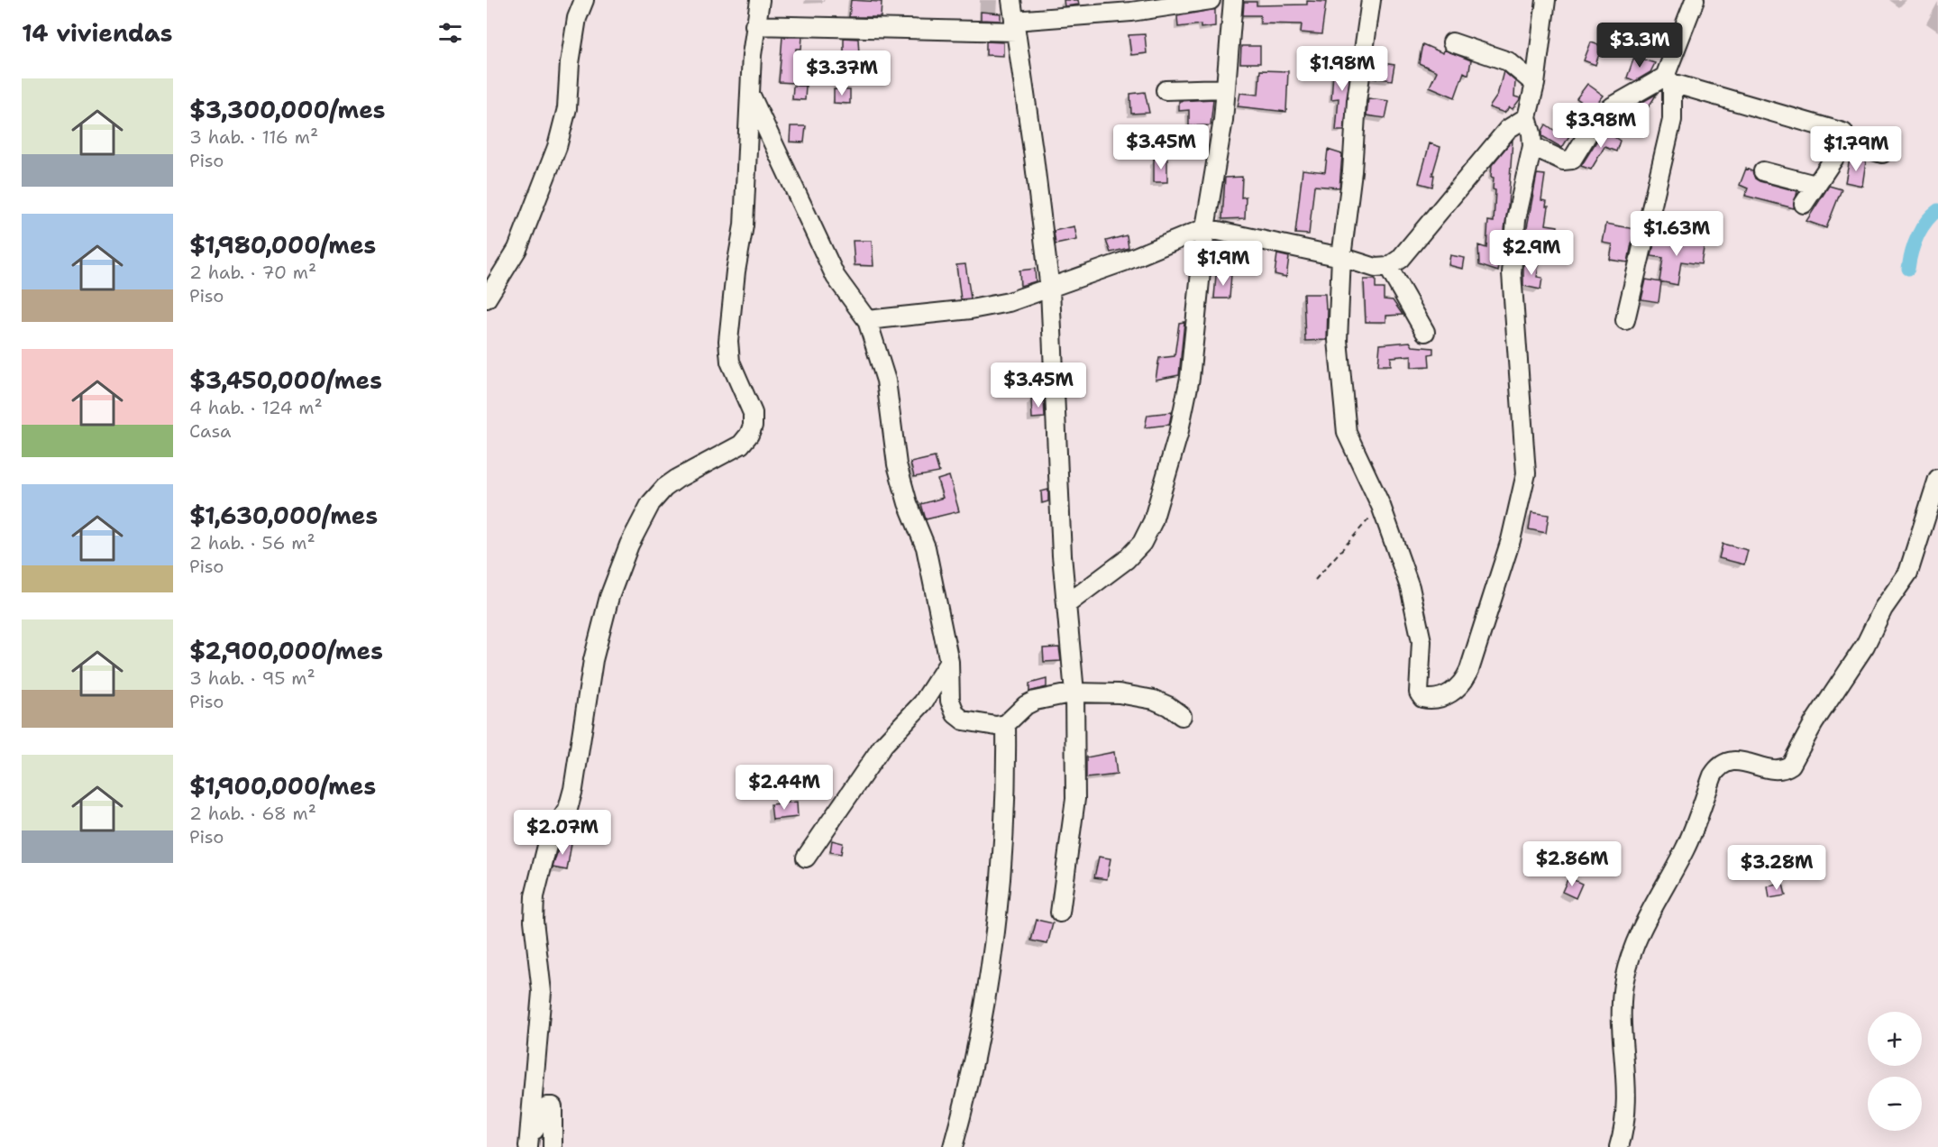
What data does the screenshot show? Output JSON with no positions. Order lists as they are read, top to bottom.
{
  "page": {
    "heading": "14 viviendas",
    "price": [
      "$3.3M",
      "$1.98M",
      "$3.37M",
      "$3.98M",
      "$3.45M",
      "$1.79M",
      "$1.63M",
      "$2.9M",
      "$1.9M",
      "$3.45M",
      "$2.44M",
      "$2.07M",
      "$2.86M",
      "$3.28M"
    ],
    "list": [
      {
        "name": "$3,300,000/mes",
        "note": "3 hab. · 116 m² · Piso"
      },
      {
        "name": "$1,980,000/mes",
        "note": "2 hab. · 70 m² · Piso"
      },
      {
        "name": "$3,450,000/mes",
        "note": "4 hab. · 124 m² · Casa"
      },
      {
        "name": "$1,630,000/mes",
        "note": "2 hab. · 56 m² · Piso"
      },
      {
        "name": "$2,900,000/mes",
        "note": "3 hab. · 95 m² · Piso"
      },
      {
        "name": "$1,900,000/mes",
        "note": "2 hab. · 68 m² · Piso"
      }
    ],
    "map_buttons": ["+", "−"]
  }
}
